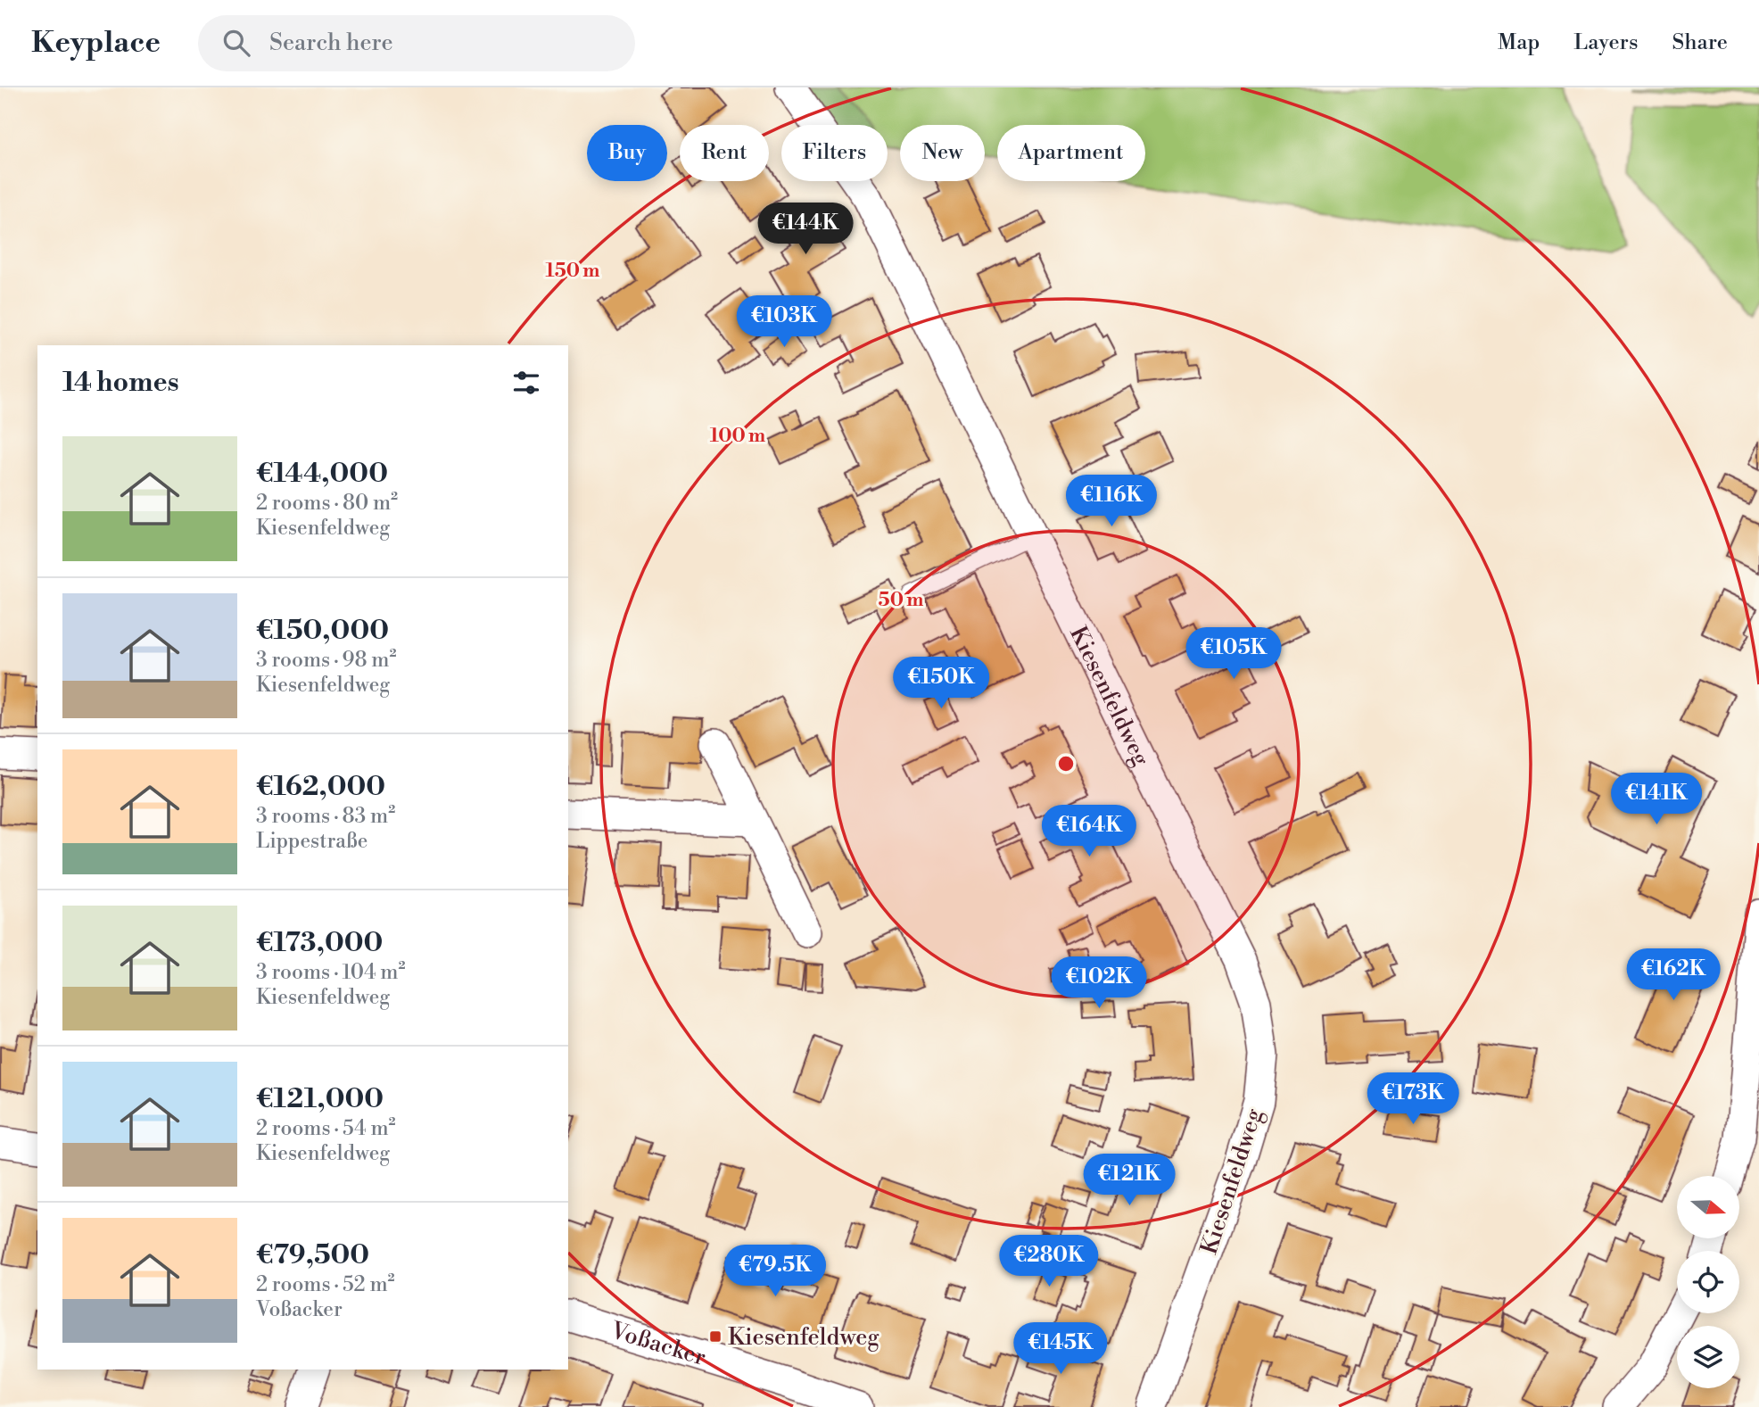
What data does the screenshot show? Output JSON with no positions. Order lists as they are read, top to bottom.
{
  "streets": {
    "street": ["Kiesenfeldweg", "Voßacker"]
  },
  "places": {
    "transit": ["Kiesenfeldweg"]
  },
  "north": "right",
  "page": {
    "header": "Keyplace",
    "search": "Search here",
    "nav": ["Map", "Layers", "Share"],
    "chip": [
      "Buy",
      "Rent",
      "Filters",
      "New",
      "Apartment"
    ],
    "price": [
      "€144K",
      "€103K",
      "€116K",
      "€105K",
      "€150K",
      "€141K",
      "€164K",
      "€162K",
      "€102K",
      "€173K",
      "€121K",
      "€280K",
      "€79.5K",
      "€145K"
    ],
    "heading": "14 homes",
    "list": [
      {
        "name": "€144,000",
        "note": "2 rooms · 80 m² · Kiesenfeldweg"
      },
      {
        "name": "€150,000",
        "note": "3 rooms · 98 m² · Kiesenfeldweg"
      },
      {
        "name": "€162,000",
        "note": "3 rooms · 83 m² · Lippestraße"
      },
      {
        "name": "€173,000",
        "note": "3 rooms · 104 m² · Kiesenfeldweg"
      },
      {
        "name": "€121,000",
        "note": "2 rooms · 54 m² · Kiesenfeldweg"
      },
      {
        "name": "€79,500",
        "note": "2 rooms · 52 m² · Voßacker"
      }
    ]
  },
  "rings": ["150 m", "100 m", "50 m"]
}
